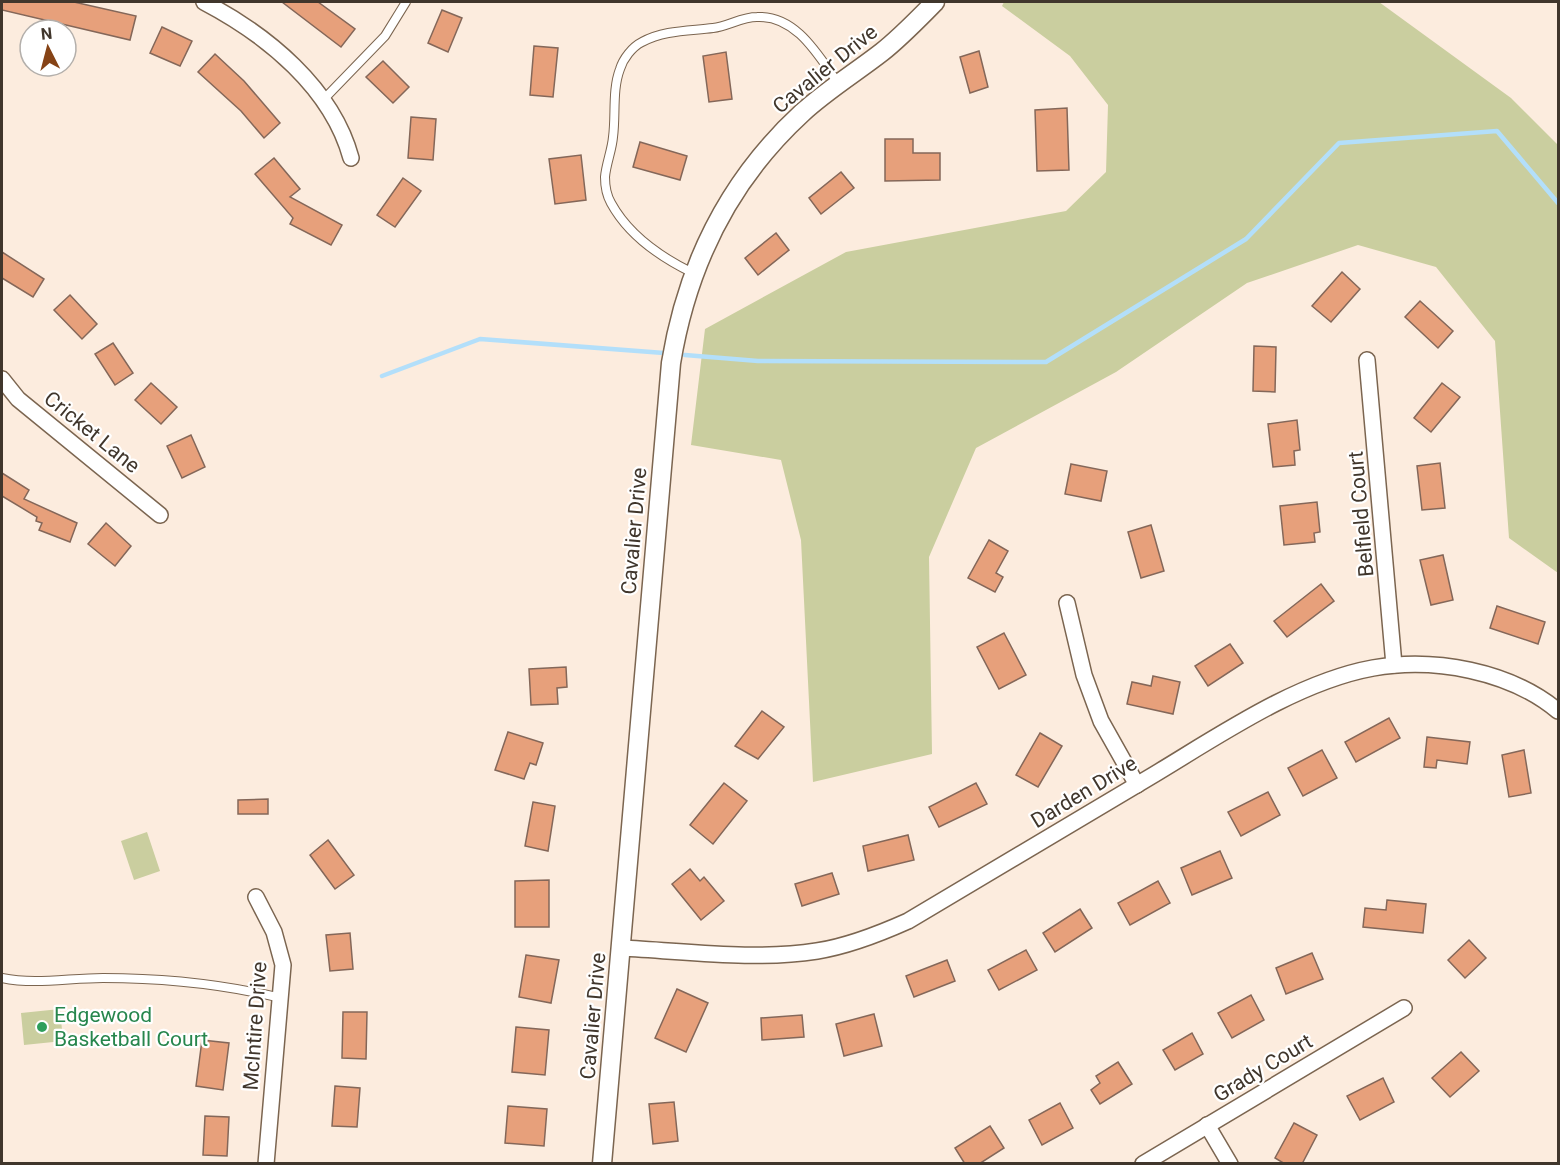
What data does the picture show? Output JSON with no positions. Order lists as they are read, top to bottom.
{
  "streets": {
    "street": [
      "Cavalier Drive",
      "Cricket Lane",
      "Belfield Court",
      "Darden Drive",
      "McIntire Drive",
      "Grady Court"
    ]
  },
  "crossings": [
    ["Cavalier Drive", "Darden Drive"],
    ["Belfield Court", "Darden Drive"]
  ],
  "places": ["Edgewood Basketball Court"],
  "north": "top"
}
